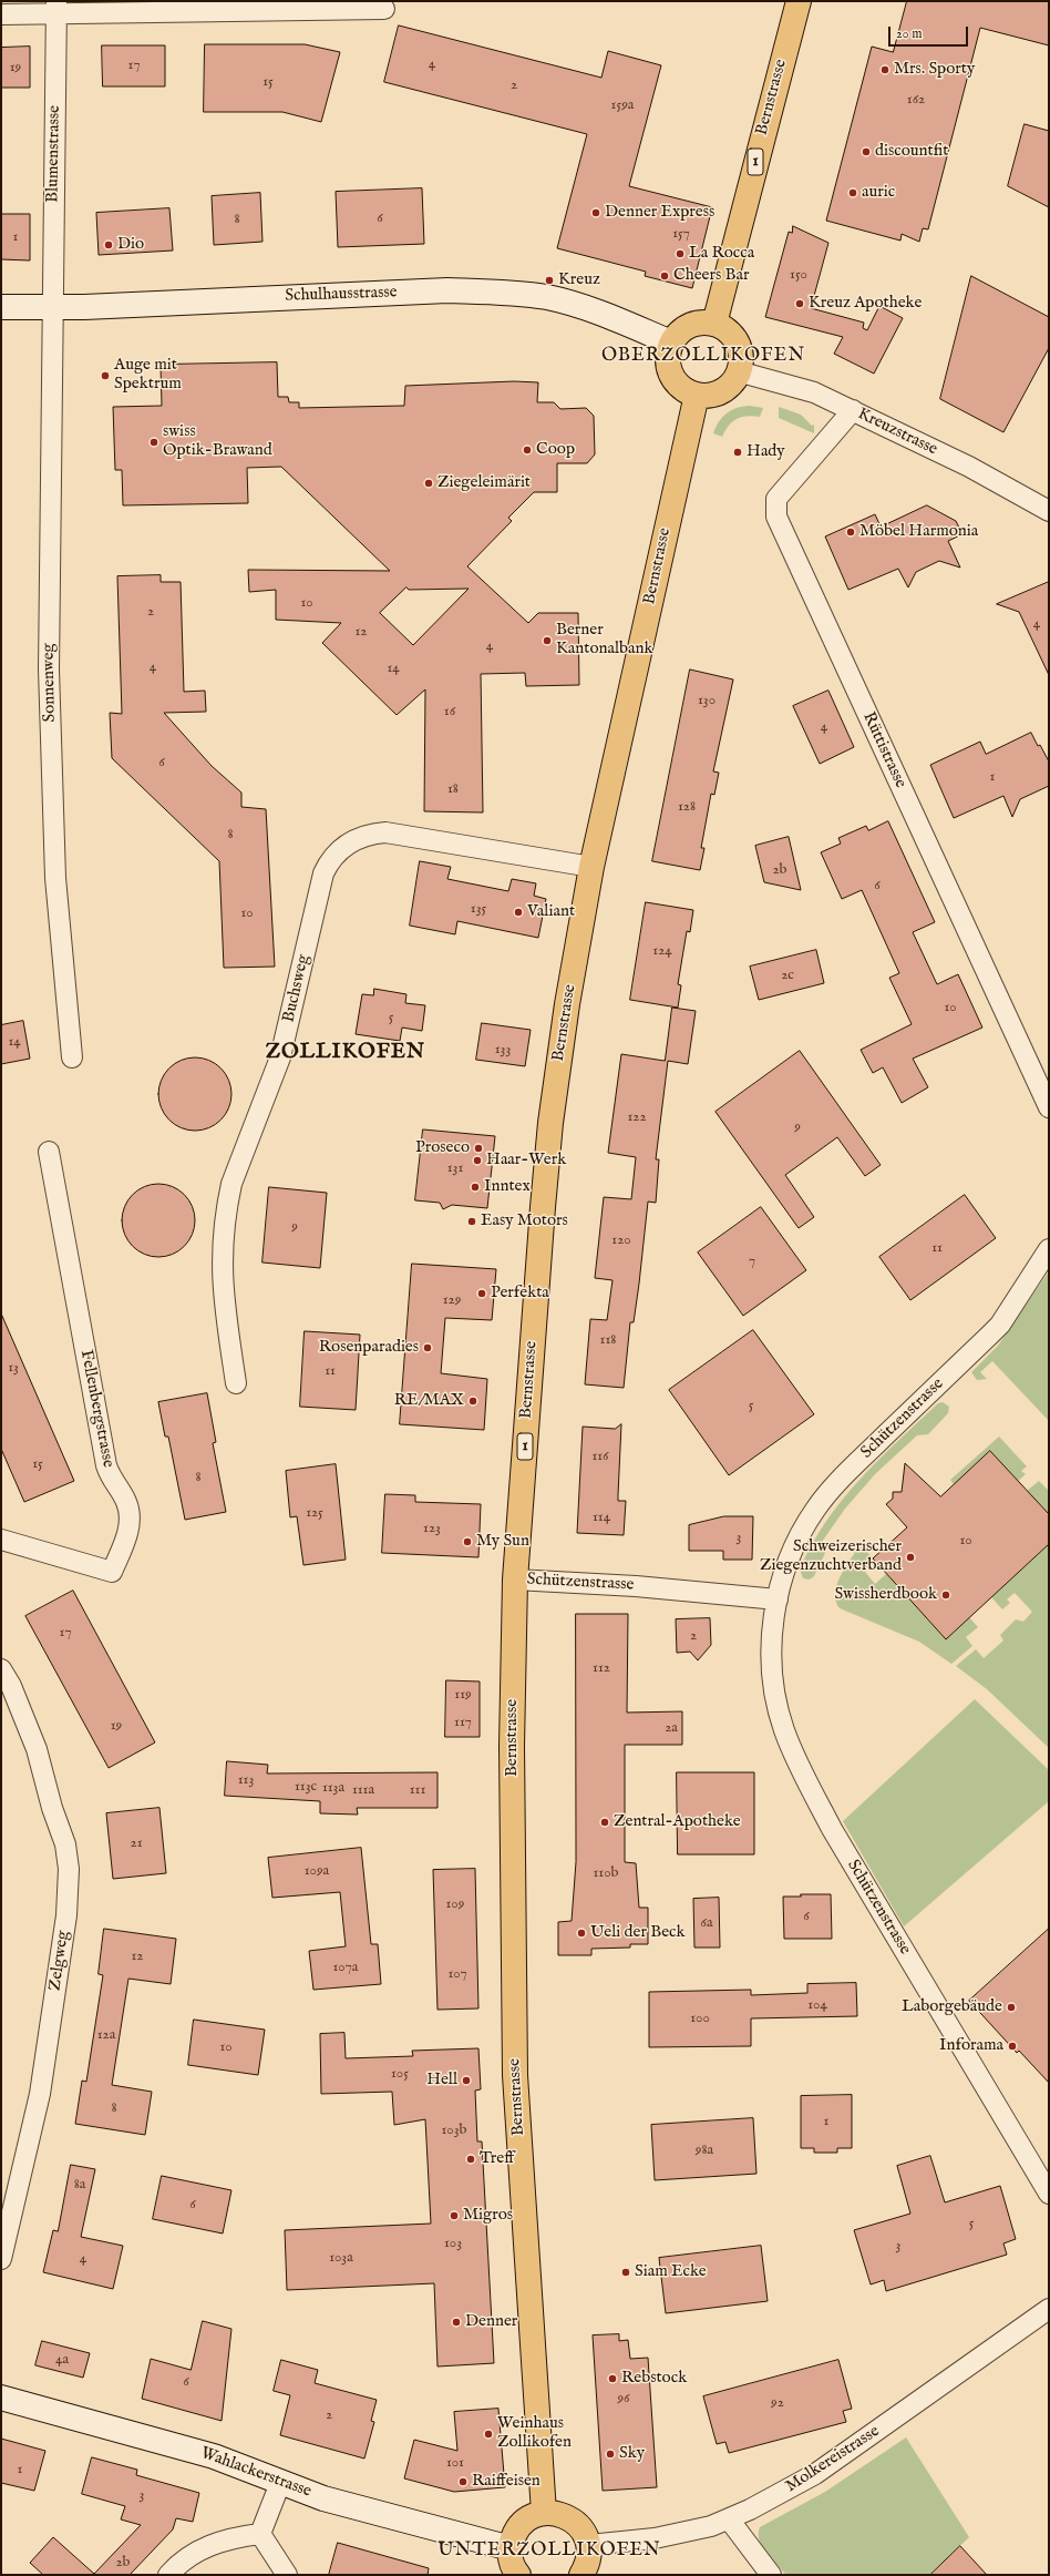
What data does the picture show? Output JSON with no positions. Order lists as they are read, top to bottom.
{
  "streets": {
    "main road": ["Bernstrasse", "1"],
    "street": [
      "Blumenstrasse",
      "Schulhausstrasse",
      "Kreuzstrasse",
      "Sonnenweg",
      "Rüttistrasse",
      "Buchsweg",
      "Fellenbergstrasse",
      "Schützenstrasse",
      "Zelgweg",
      "Molkereistrasse",
      "Wahlackerstrasse"
    ]
  },
  "crossings": [
    ["Bernstrasse", "Schulhausstrasse"],
    ["Bernstrasse", "Kreuzstrasse"],
    ["Bernstrasse", "Buchsweg"],
    ["Bernstrasse", "Schützenstrasse"],
    ["Blumenstrasse", "Schulhausstrasse"],
    ["Blumenstrasse", "Sonnenweg"],
    ["Schulhausstrasse", "Kreuzstrasse"],
    ["Schulhausstrasse", "Sonnenweg"],
    ["Kreuzstrasse", "Rüttistrasse"]
  ],
  "districts": ["OBERZOLLIKOFEN", "ZOLLIKOFEN", "UNTERZOLLIKOFEN"],
  "places": [
    "Mrs. Sporty",
    "discountfit",
    "auric",
    "Denner Express",
    "Dio",
    "La Rocca",
    "Cheers Bar",
    "Kreuz",
    "Kreuz Apotheke",
    "Auge mit Spektrum",
    "swiss Optik-Brawand",
    "Coop",
    "Hady",
    "Ziegeleimärit",
    "Möbel Harmonia",
    "Berner Kantonalbank",
    "Valiant",
    "Proseco",
    "Haar-Werk",
    "Inntex",
    "Easy Motors",
    "Perfekta",
    "Rosenparadies",
    "RE/MAX",
    "My Sun",
    "Schweizerischer Ziegenzuchtverband",
    "Swissherdbook",
    "Zentral-Apotheke",
    "Ueli der Beck",
    "Laborgebäude",
    "Inforama",
    "Hell",
    "Treff",
    "Migros",
    "Siam Ecke",
    "Denner",
    "Rebstock",
    "Weinhaus Zollikofen",
    "Sky",
    "Raiffeisen"
  ],
  "house_numbers": [
    "4",
    "17",
    "19",
    "15",
    "2",
    "162",
    "159a",
    "6",
    "8",
    "157",
    "1",
    "150",
    "10",
    "2",
    "4",
    "12",
    "4",
    "4",
    "14",
    "130",
    "16",
    "4",
    "6",
    "1",
    "18",
    "128",
    "8",
    "2b",
    "6",
    "135",
    "10",
    "124",
    "2c",
    "10",
    "5",
    "14",
    "133",
    "122",
    "9",
    "131",
    "9",
    "120",
    "11",
    "7",
    "129",
    "118",
    "13",
    "11",
    "5",
    "116",
    "15",
    "8",
    "125",
    "114",
    "123",
    "3",
    "10",
    "17",
    "2",
    "112",
    "119",
    "117",
    "19",
    "2a",
    "113",
    "113c",
    "113a",
    "111a",
    "111",
    "21",
    "109a",
    "110b",
    "109",
    "6",
    "6a",
    "12",
    "107a",
    "107",
    "104",
    "100",
    "12a",
    "10",
    "105",
    "8",
    "1",
    "103b",
    "98a",
    "8a",
    "6",
    "5",
    "103",
    "3",
    "103a",
    "4",
    "4a",
    "6",
    "96",
    "92",
    "2",
    "101",
    "1",
    "3",
    "2b"
  ],
  "scale_bar": "20 m"
}
